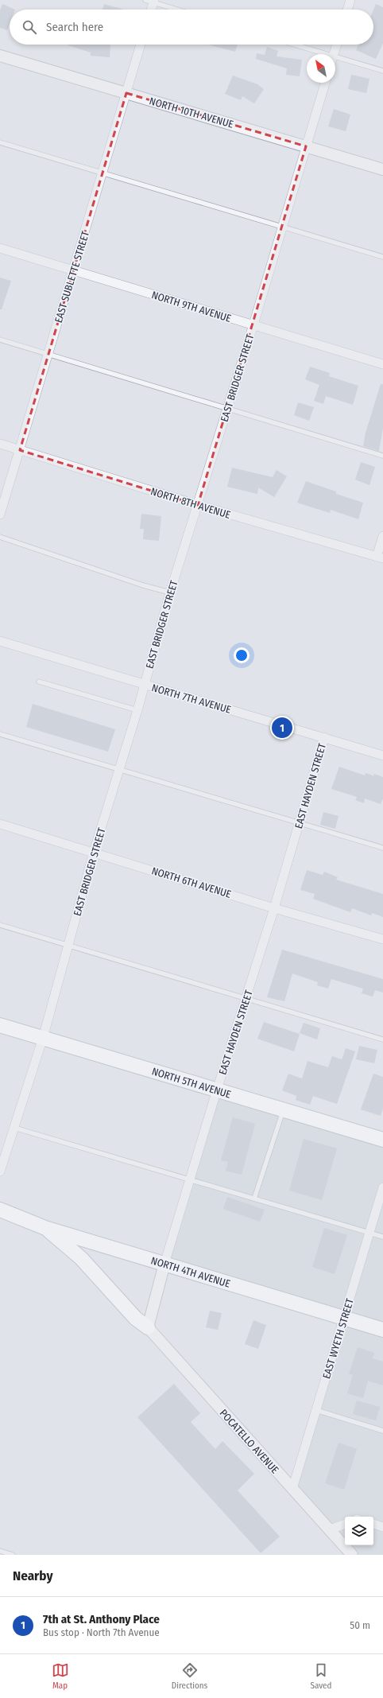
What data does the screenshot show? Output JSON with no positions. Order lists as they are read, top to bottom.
{
  "streets": {
    "main road": ["NORTH 5TH AVENUE", "NORTH 4TH AVENUE"],
    "street": [
      "NORTH 10TH AVENUE",
      "EAST SUBLETTE STREET",
      "NORTH 9TH AVENUE",
      "EAST BRIDGER STREET",
      "NORTH 8TH AVENUE",
      "NORTH 7TH AVENUE",
      "EAST HAYDEN STREET",
      "NORTH 6TH AVENUE",
      "EAST WYETH STREET",
      "POCATELLO AVENUE"
    ]
  },
  "crossings": [
    ["NORTH 10TH AVENUE", "EAST SUBLETTE STREET"],
    ["NORTH 10TH AVENUE", "EAST BRIDGER STREET"],
    ["EAST SUBLETTE STREET", "NORTH 9TH AVENUE"],
    ["EAST SUBLETTE STREET", "NORTH 8TH AVENUE"],
    ["NORTH 9TH AVENUE", "EAST BRIDGER STREET"],
    ["EAST BRIDGER STREET", "NORTH 8TH AVENUE"],
    ["EAST BRIDGER STREET", "NORTH 7TH AVENUE"],
    ["EAST BRIDGER STREET", "NORTH 6TH AVENUE"],
    ["EAST BRIDGER STREET", "NORTH 5TH AVENUE"],
    ["NORTH 7TH AVENUE", "EAST HAYDEN STREET"],
    ["EAST HAYDEN STREET", "NORTH 6TH AVENUE"],
    ["EAST HAYDEN STREET", "NORTH 5TH AVENUE"],
    ["EAST HAYDEN STREET", "NORTH 4TH AVENUE"],
    ["EAST HAYDEN STREET", "POCATELLO AVENUE"],
    ["NORTH 4TH AVENUE", "EAST WYETH STREET"],
    ["EAST WYETH STREET", "POCATELLO AVENUE"]
  ],
  "north": "top left",
  "page": {
    "search": "Search here",
    "pins": "1",
    "heading": "Nearby",
    "list": [
      {
        "mark": "1",
        "name": "7th at St. Anthony Place",
        "note": "Bus stop · North 7th Avenue",
        "value": "50 m"
      }
    ],
    "nav": ["Map", "Directions", "Saved"]
  }
}
